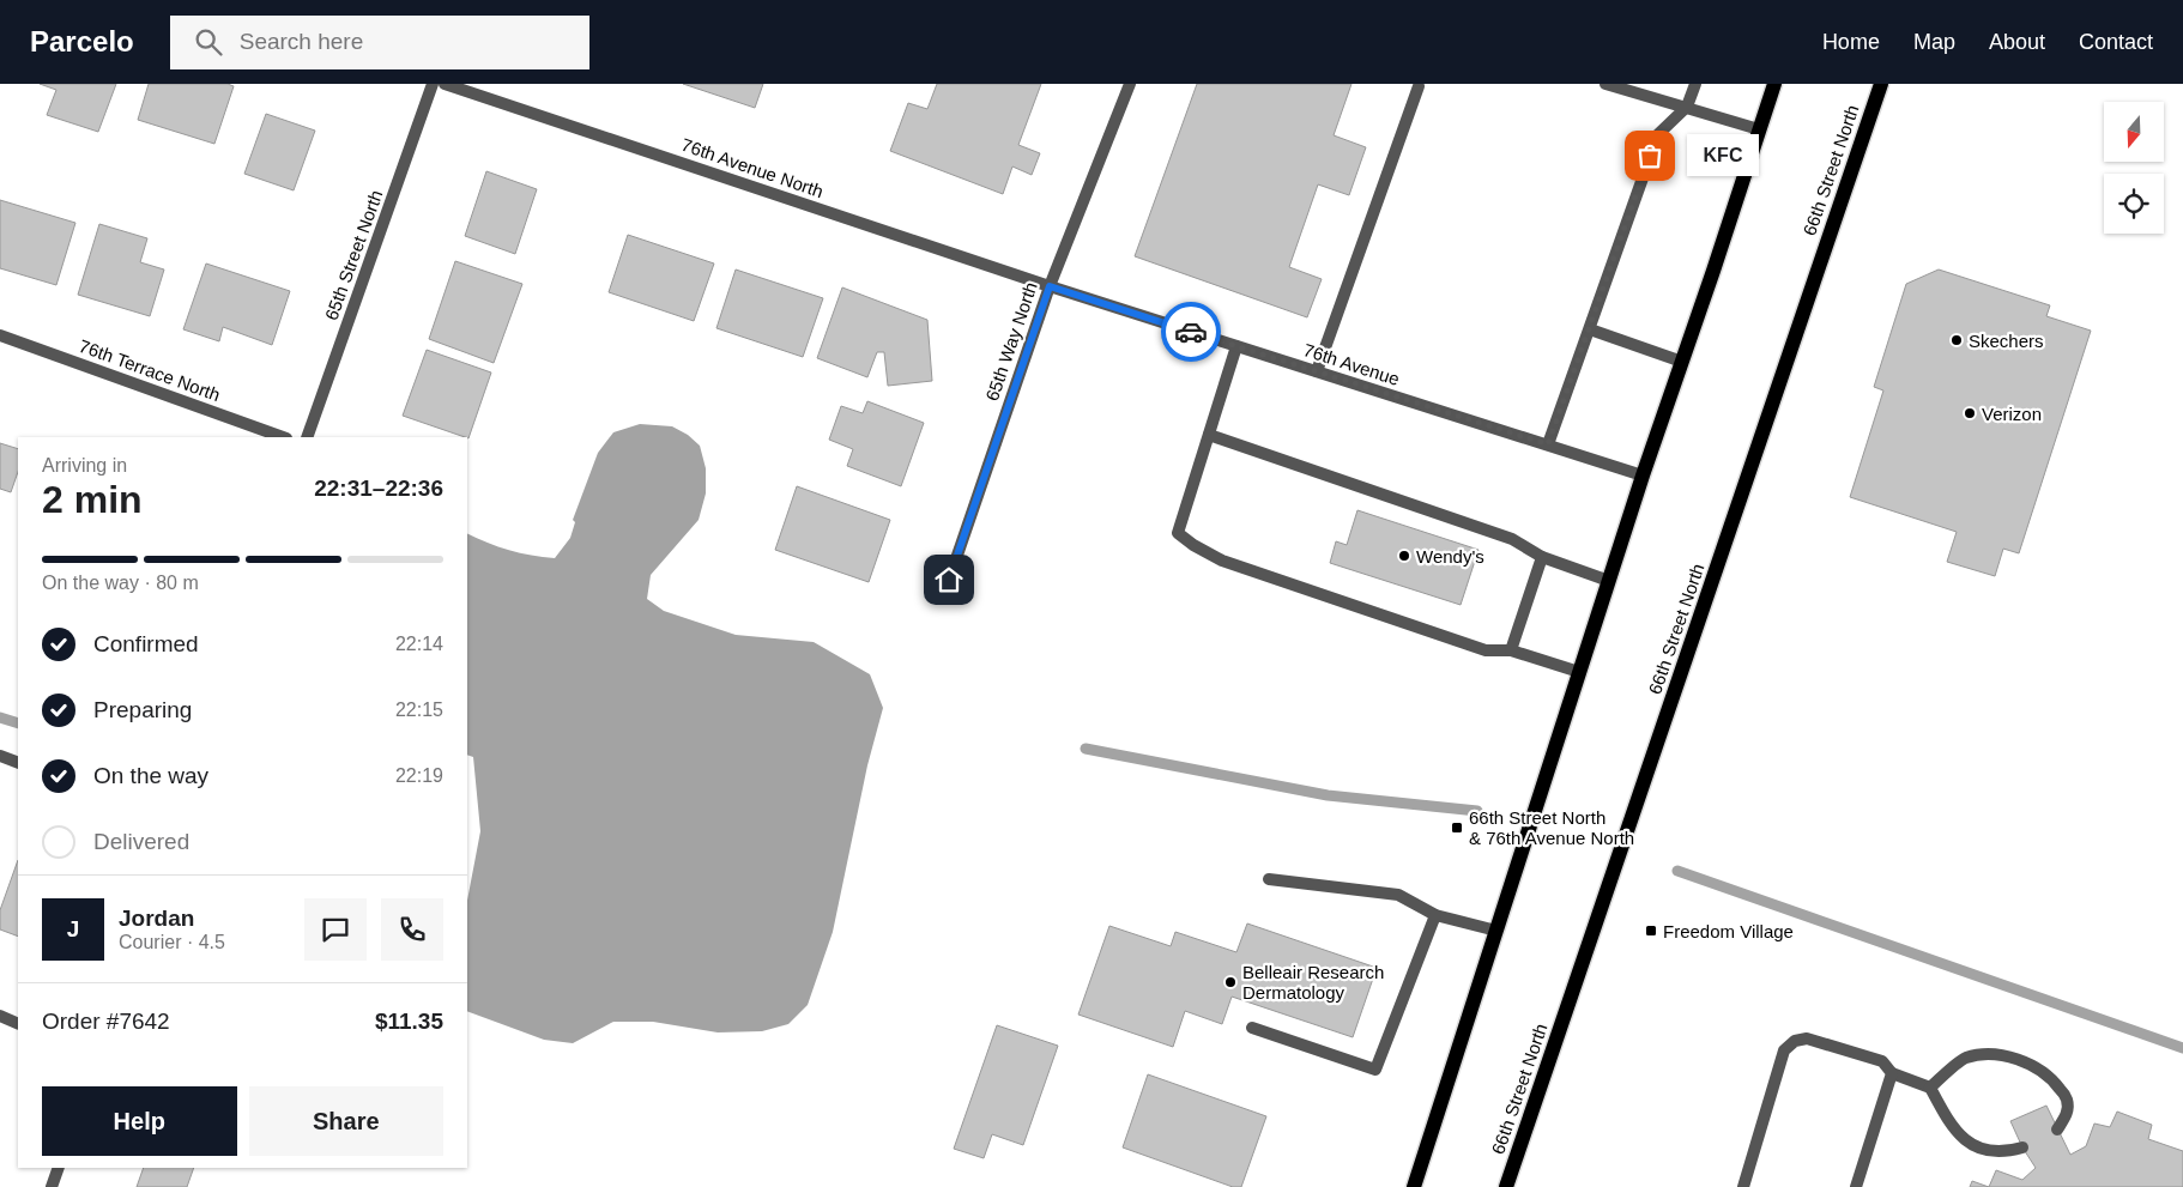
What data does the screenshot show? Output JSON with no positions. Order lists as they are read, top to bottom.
{
  "streets": {
    "main road": ["66th Street North"],
    "street": [
      "76th Avenue North",
      "65th Street North",
      "65th Way North",
      "76th Avenue",
      "76th Terrace North"
    ]
  },
  "crossings": [
    ["76th Avenue North", "65th Way North"],
    ["76th Avenue North", "76th Avenue"],
    ["65th Way North", "76th Avenue"]
  ],
  "places": {
    "other": [
      "KFC",
      "Skechers",
      "Verizon",
      "Wendy's",
      "Belleair Research Dermatology"
    ],
    "transit": ["66th Street North & 76th Avenue North", "Freedom Village"]
  },
  "north": "bottom",
  "page": {
    "header": "Parcelo",
    "search": "Search here",
    "nav": [
      "Home",
      "Map",
      "About",
      "Contact"
    ],
    "bubble": "KFC",
    "heading": ["2 min", "Arriving in", "22:31–22:36"],
    "panel": [
      "Jordan",
      "Courier · 4.5",
      "Order #7642",
      "$11.35"
    ],
    "bar": "On the way · 80 m",
    "list": [
      ["Confirmed", "22:14"],
      ["Preparing", "22:15"],
      ["On the way", "22:19"],
      "Delivered"
    ],
    "round": "J",
    "buttons": ["Help", "Share"]
  }
}
